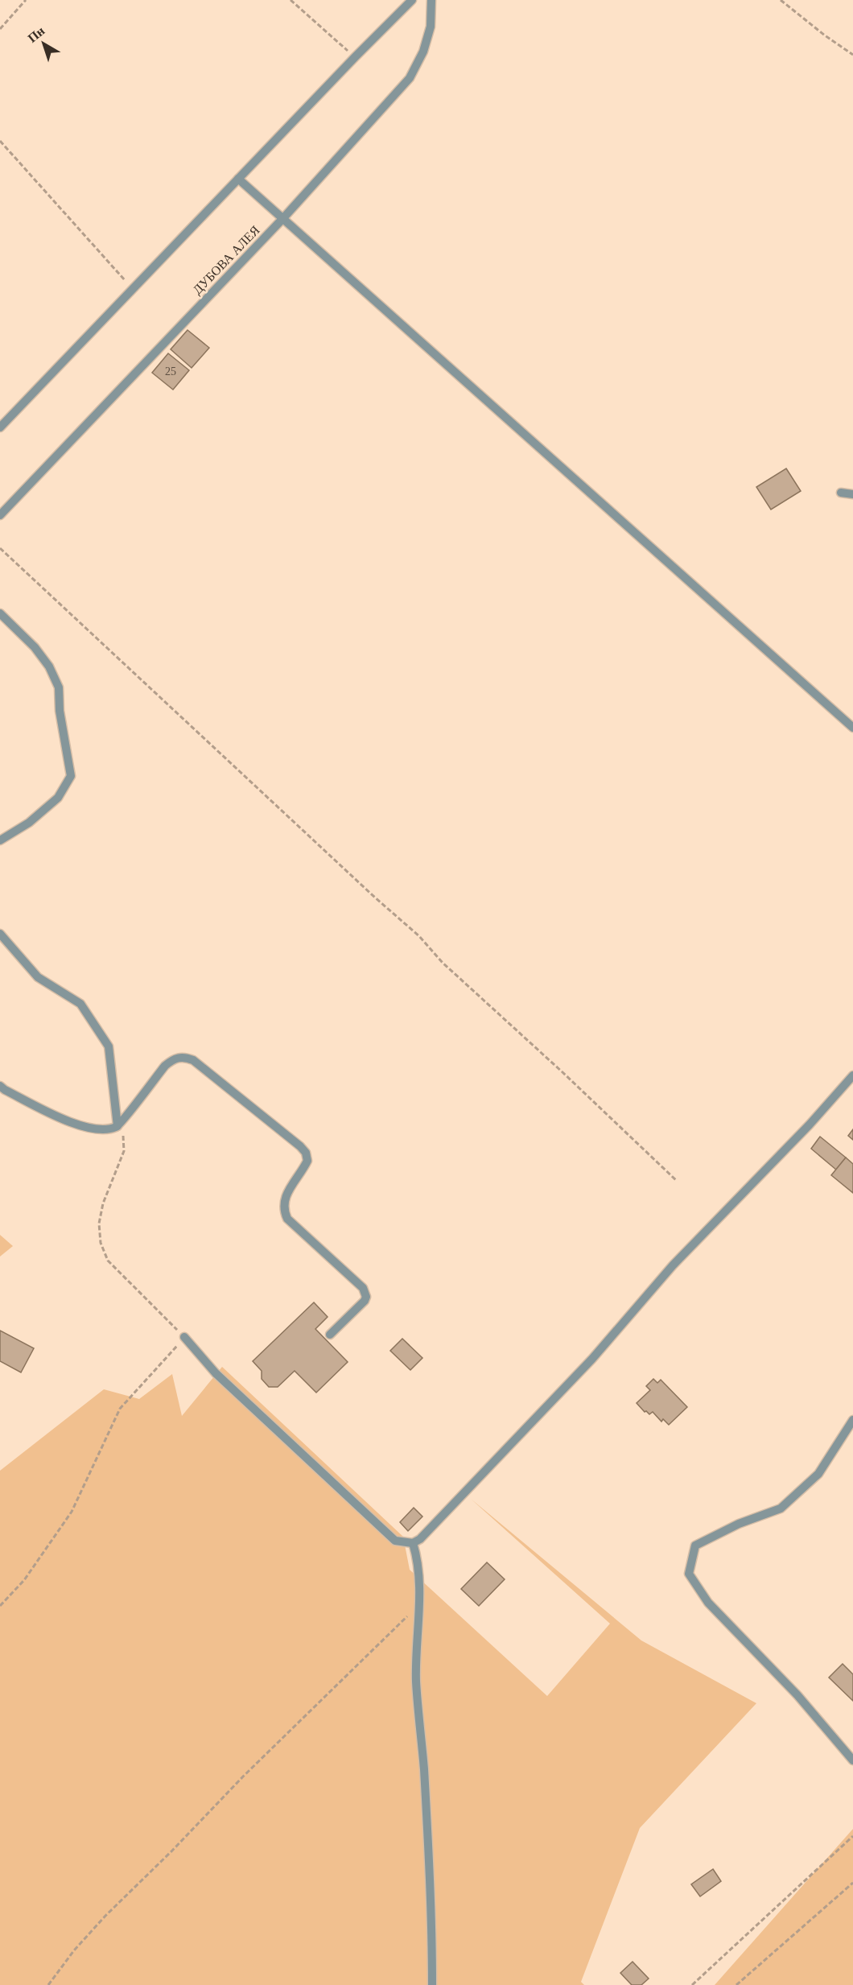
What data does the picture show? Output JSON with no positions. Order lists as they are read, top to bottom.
{
  "streets": {
    "lane": ["ДУБОВА АЛЕЯ"]
  },
  "house_numbers": ["25"],
  "north": "top left"
}
